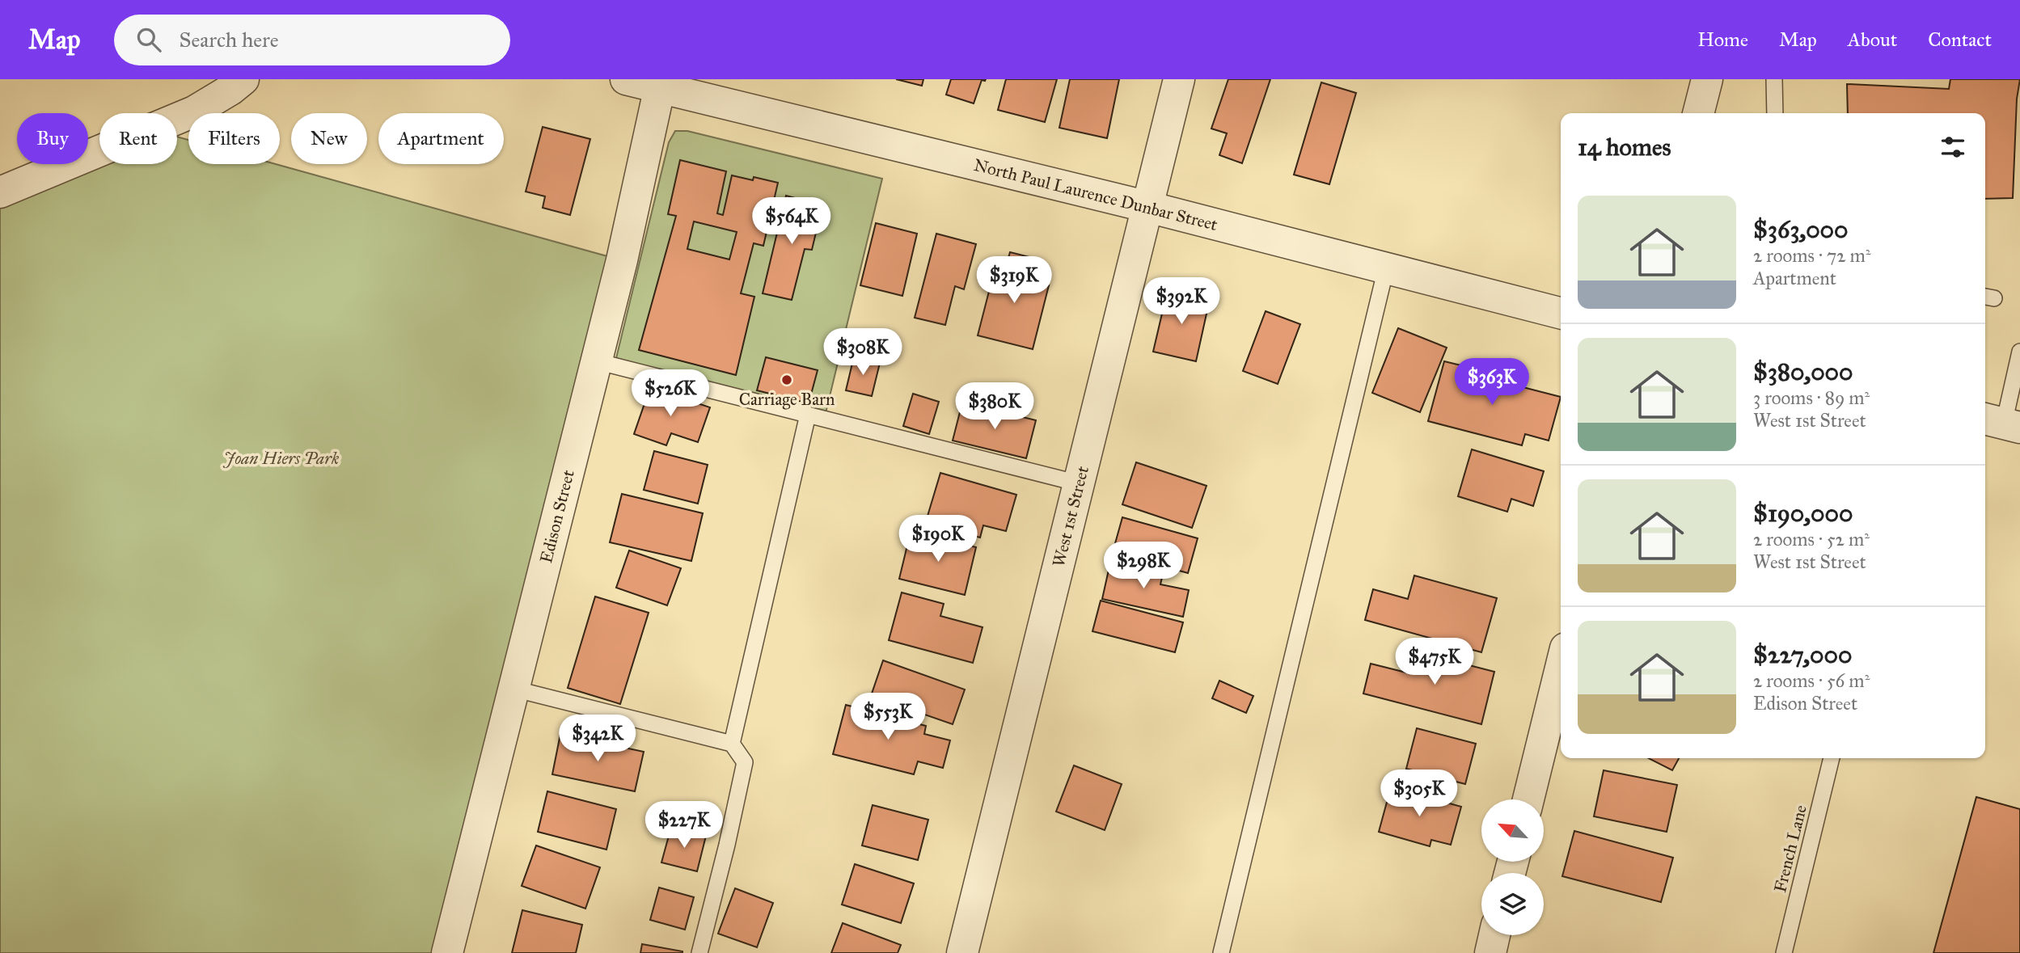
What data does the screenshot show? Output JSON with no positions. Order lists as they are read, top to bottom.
{
  "streets": {
    "street": ["North Paul Laurence Dunbar Street", "Edison Street", "West 1st Street"],
    "lane": ["French Lane"]
  },
  "crossings": [
    ["North Paul Laurence Dunbar Street", "Edison Street"],
    ["North Paul Laurence Dunbar Street", "West 1st Street"]
  ],
  "parks": ["Joan Hiers Park"],
  "places": ["Carriage Barn"],
  "north": "top left",
  "page": {
    "header": "Map",
    "search": "Search here",
    "nav": [
      "Home",
      "Map",
      "About",
      "Contact"
    ],
    "chip": [
      "Buy",
      "Rent",
      "Filters",
      "New",
      "Apartment"
    ],
    "heading": "14 homes",
    "list": [
      {
        "name": "$363,000",
        "note": "2 rooms · 72 m² · Apartment"
      },
      {
        "name": "$380,000",
        "note": "3 rooms · 89 m² · West 1st Street"
      },
      {
        "name": "$190,000",
        "note": "2 rooms · 52 m² · West 1st Street"
      },
      {
        "name": "$227,000",
        "note": "2 rooms · 56 m² · Edison Street"
      }
    ],
    "price": [
      "$564K",
      "$319K",
      "$392K",
      "$308K",
      "$363K",
      "$526K",
      "$380K",
      "$190K",
      "$298K",
      "$475K",
      "$553K",
      "$342K",
      "$305K",
      "$227K"
    ]
  }
}
